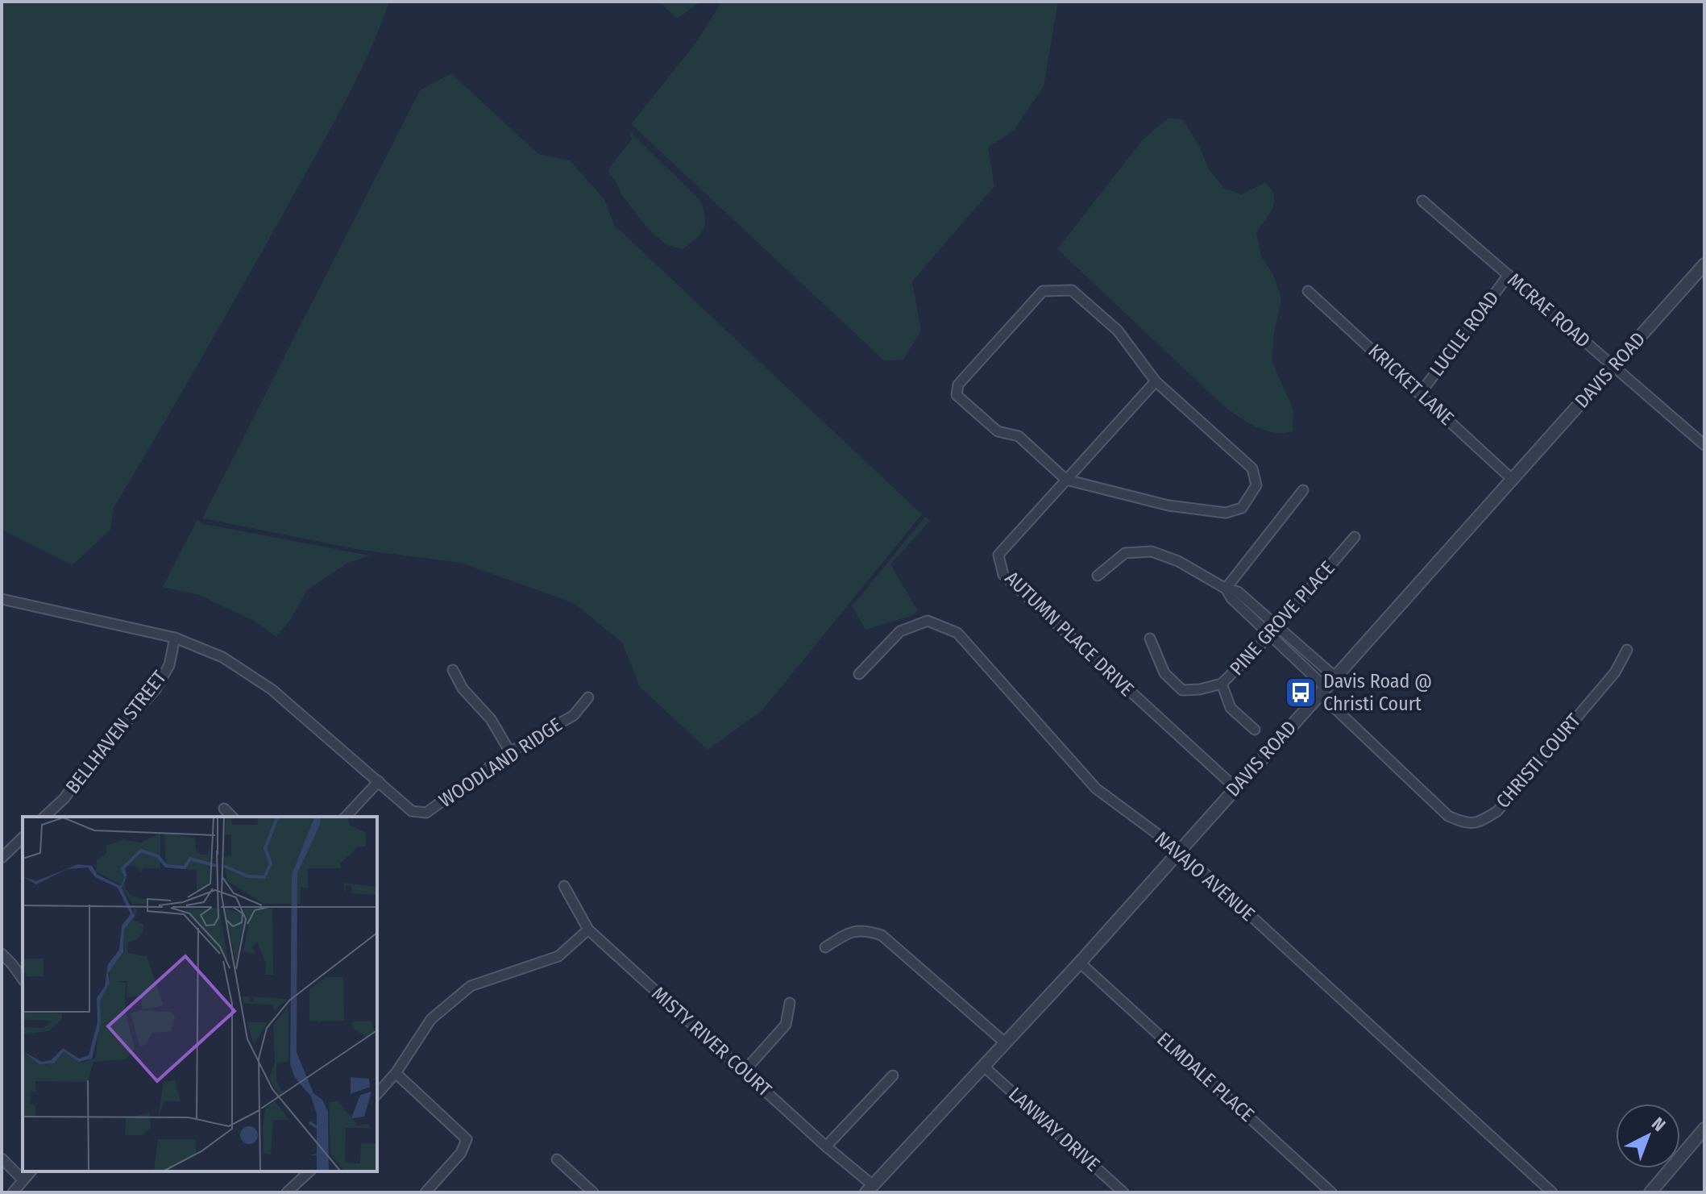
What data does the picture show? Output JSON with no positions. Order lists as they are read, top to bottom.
{
  "streets": {
    "street": [
      "MCRAE ROAD",
      "LUCILE ROAD",
      "DAVIS ROAD",
      "KRICKET LANE",
      "PINE GROVE PLACE",
      "AUTUMN PLACE DRIVE",
      "BELLHAVEN STREET",
      "CHRISTI COURT",
      "WOODLAND RIDGE",
      "NAVAJO AVENUE",
      "MISTY RIVER COURT",
      "ELMDALE PLACE",
      "LANWAY DRIVE"
    ]
  },
  "crossings": [
    ["MCRAE ROAD", "LUCILE ROAD"],
    ["MCRAE ROAD", "DAVIS ROAD"],
    ["LUCILE ROAD", "KRICKET LANE"],
    ["DAVIS ROAD", "KRICKET LANE"],
    ["DAVIS ROAD", "AUTUMN PLACE DRIVE"],
    ["DAVIS ROAD", "CHRISTI COURT"],
    ["DAVIS ROAD", "NAVAJO AVENUE"],
    ["DAVIS ROAD", "MISTY RIVER COURT"],
    ["DAVIS ROAD", "ELMDALE PLACE"],
    ["DAVIS ROAD", "LANWAY DRIVE"],
    ["PINE GROVE PLACE", "CHRISTI COURT"],
    ["BELLHAVEN STREET", "WOODLAND RIDGE"]
  ],
  "places": {
    "bus stop": ["Davis Road @ Christi Court"]
  },
  "north": "top right"
}
